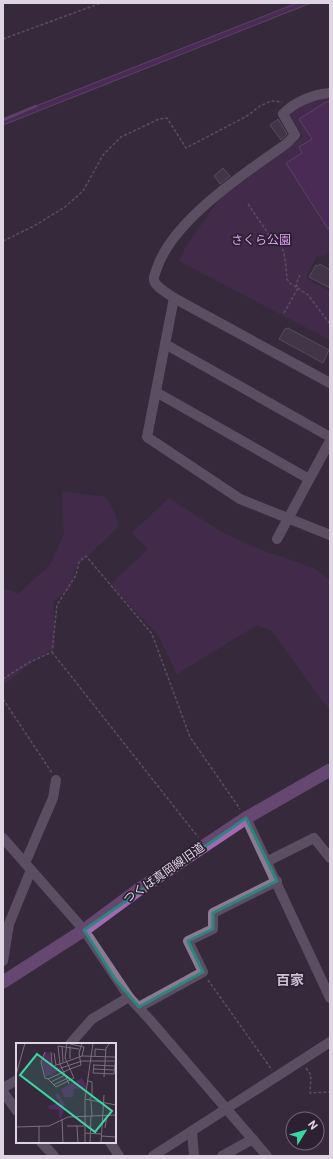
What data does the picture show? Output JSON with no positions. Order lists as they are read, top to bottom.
{
  "streets": {
    "main road": ["つくば真岡線旧道"]
  },
  "districts": ["百家"],
  "parks": ["さくら公園"],
  "north": "top right"
}
